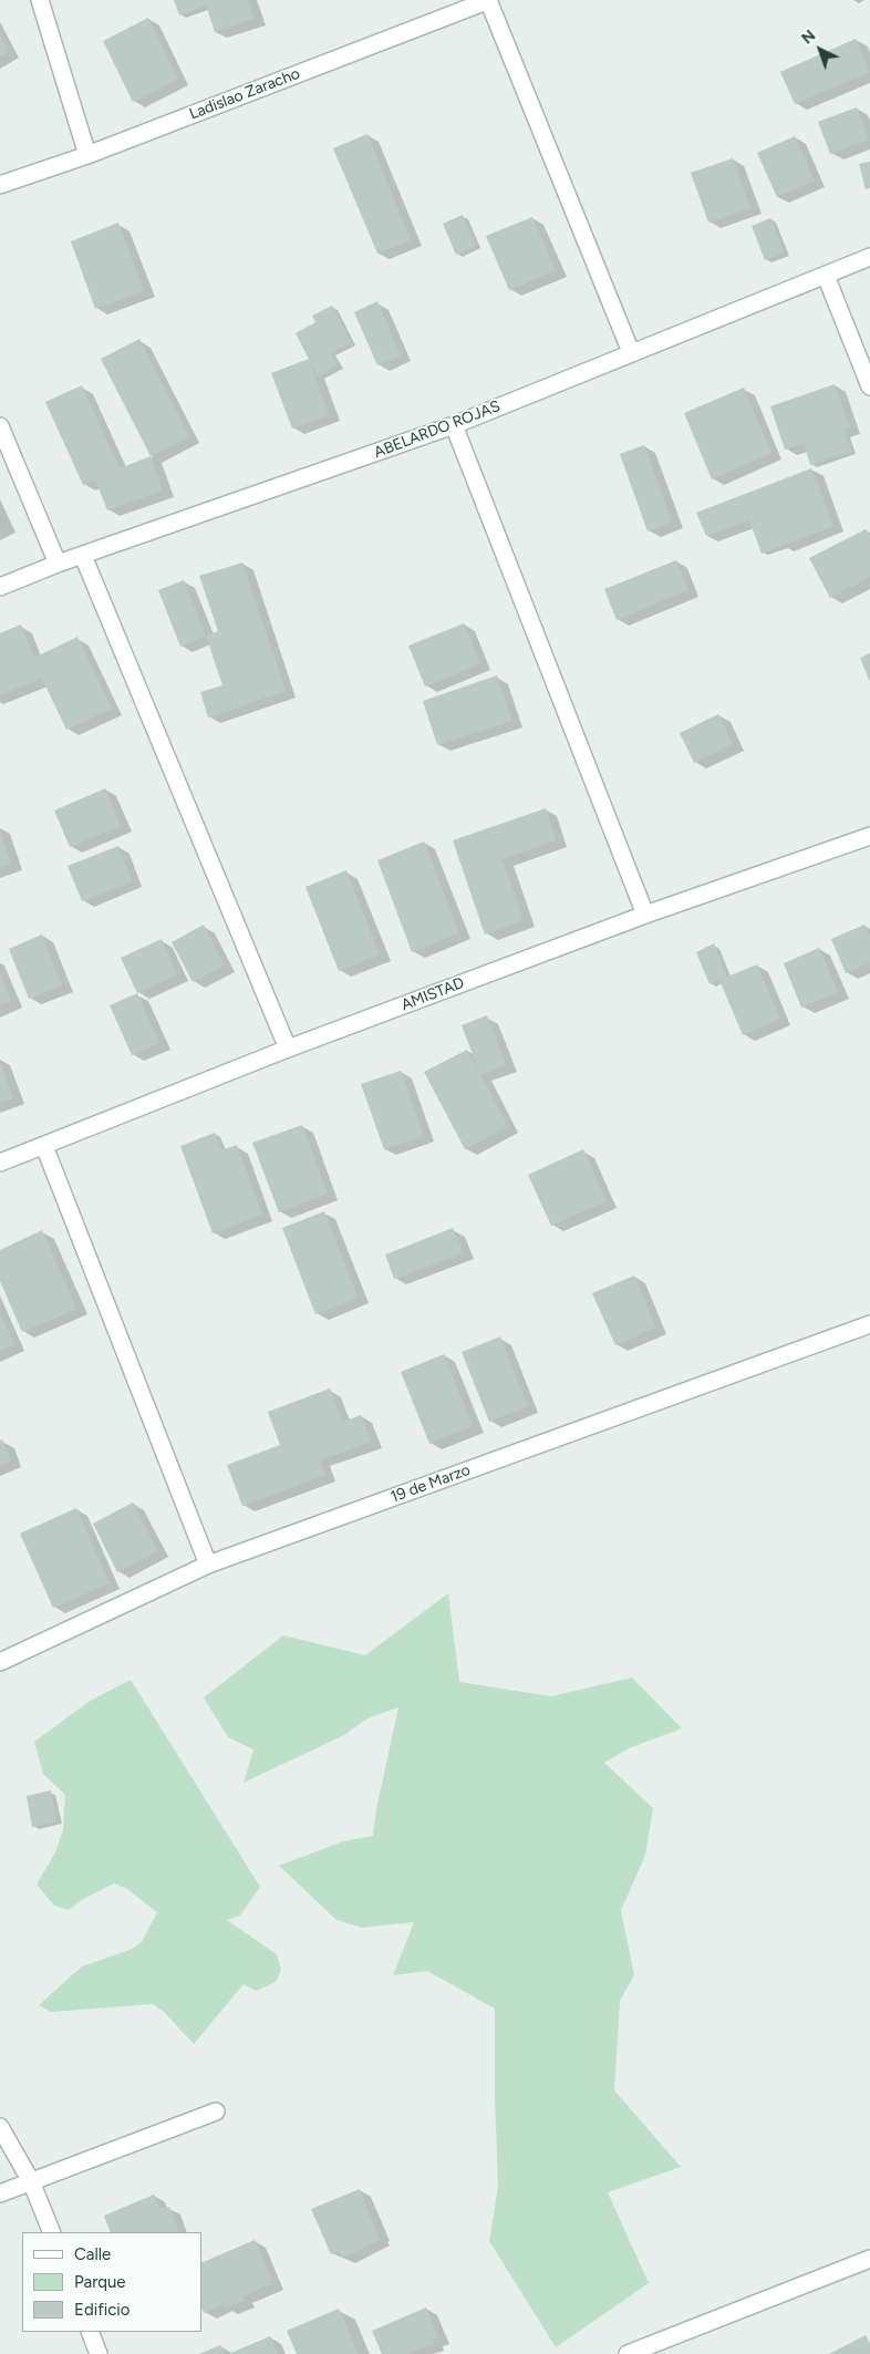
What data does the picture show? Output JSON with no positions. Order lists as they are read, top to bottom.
{
  "streets": {
    "street": [
      "Ladislao Zaracho",
      "ABELARDO ROJAS",
      "AMISTAD",
      "19 de Marzo"
    ]
  },
  "legend": ["Calle", "Parque", "Edificio"],
  "north": "top left"
}
